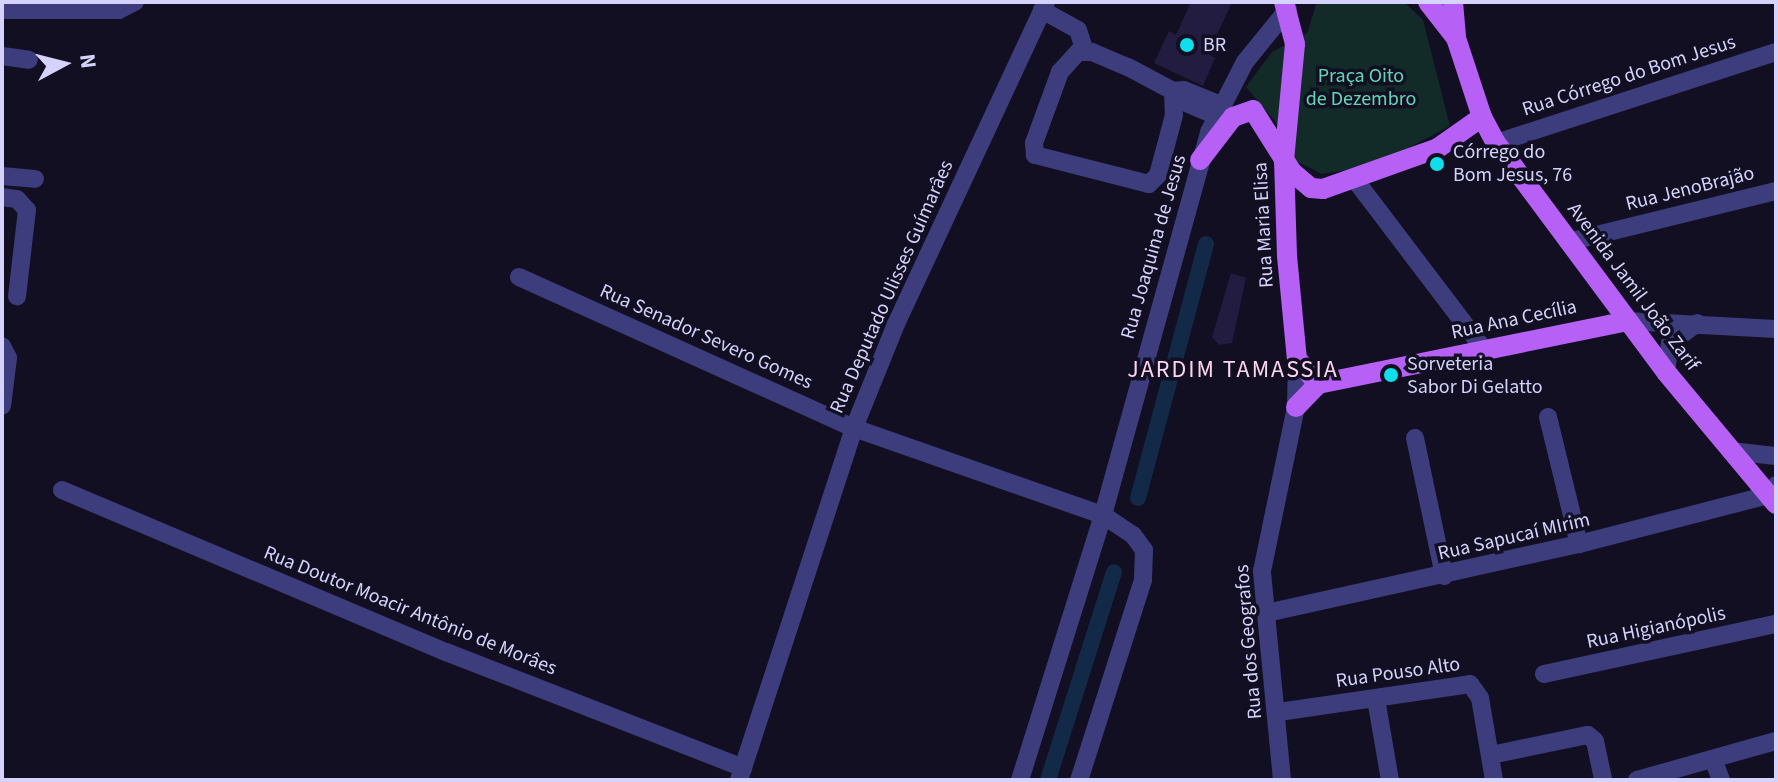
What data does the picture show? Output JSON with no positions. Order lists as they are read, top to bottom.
{
  "streets": {
    "main road": ["Rua Maria Elisa", "Avenida Jamil João Zarif", "Rua Ana Cecília"],
    "street": [
      "Rua Córrego do Bom Jesus",
      "Rua JenoBrajão",
      "Rua Joaquina de Jesus",
      "Rua Deputado Ulisses Guímarâes",
      "Rua Senador Severo Gomes",
      "Rua Sapucaí MIrim",
      "Rua Doutor Moacir Antônio de Morâes",
      "Rua Higianópolis",
      "Rua dos Geografos",
      "Rua Pouso Alto"
    ]
  },
  "crossings": [
    ["Rua Córrego do Bom Jesus", "Avenida Jamil João Zarif"],
    ["Rua JenoBrajão", "Avenida Jamil João Zarif"],
    ["Rua Maria Elisa", "Rua Joaquina de Jesus"],
    ["Rua Maria Elisa", "Rua dos Geografos"],
    ["Rua Joaquina de Jesus", "Rua Senador Severo Gomes"],
    ["Rua Deputado Ulisses Guímarâes", "Rua Senador Severo Gomes"],
    ["Rua Deputado Ulisses Guímarâes", "Rua Doutor Moacir Antônio de Morâes"],
    ["Avenida Jamil João Zarif", "Rua Ana Cecília"],
    ["Avenida Jamil João Zarif", "Rua Sapucaí MIrim"],
    ["Rua Sapucaí MIrim", "Rua dos Geografos"],
    ["Rua dos Geografos", "Rua Pouso Alto"]
  ],
  "districts": ["JARDIM TAMASSIA"],
  "parks": ["Praça Oito de Dezembro"],
  "places": ["BR", "Córrego do Bom Jesus, 76", "Sorveteria Sabor Di Gelatto"],
  "north": "right"
}
